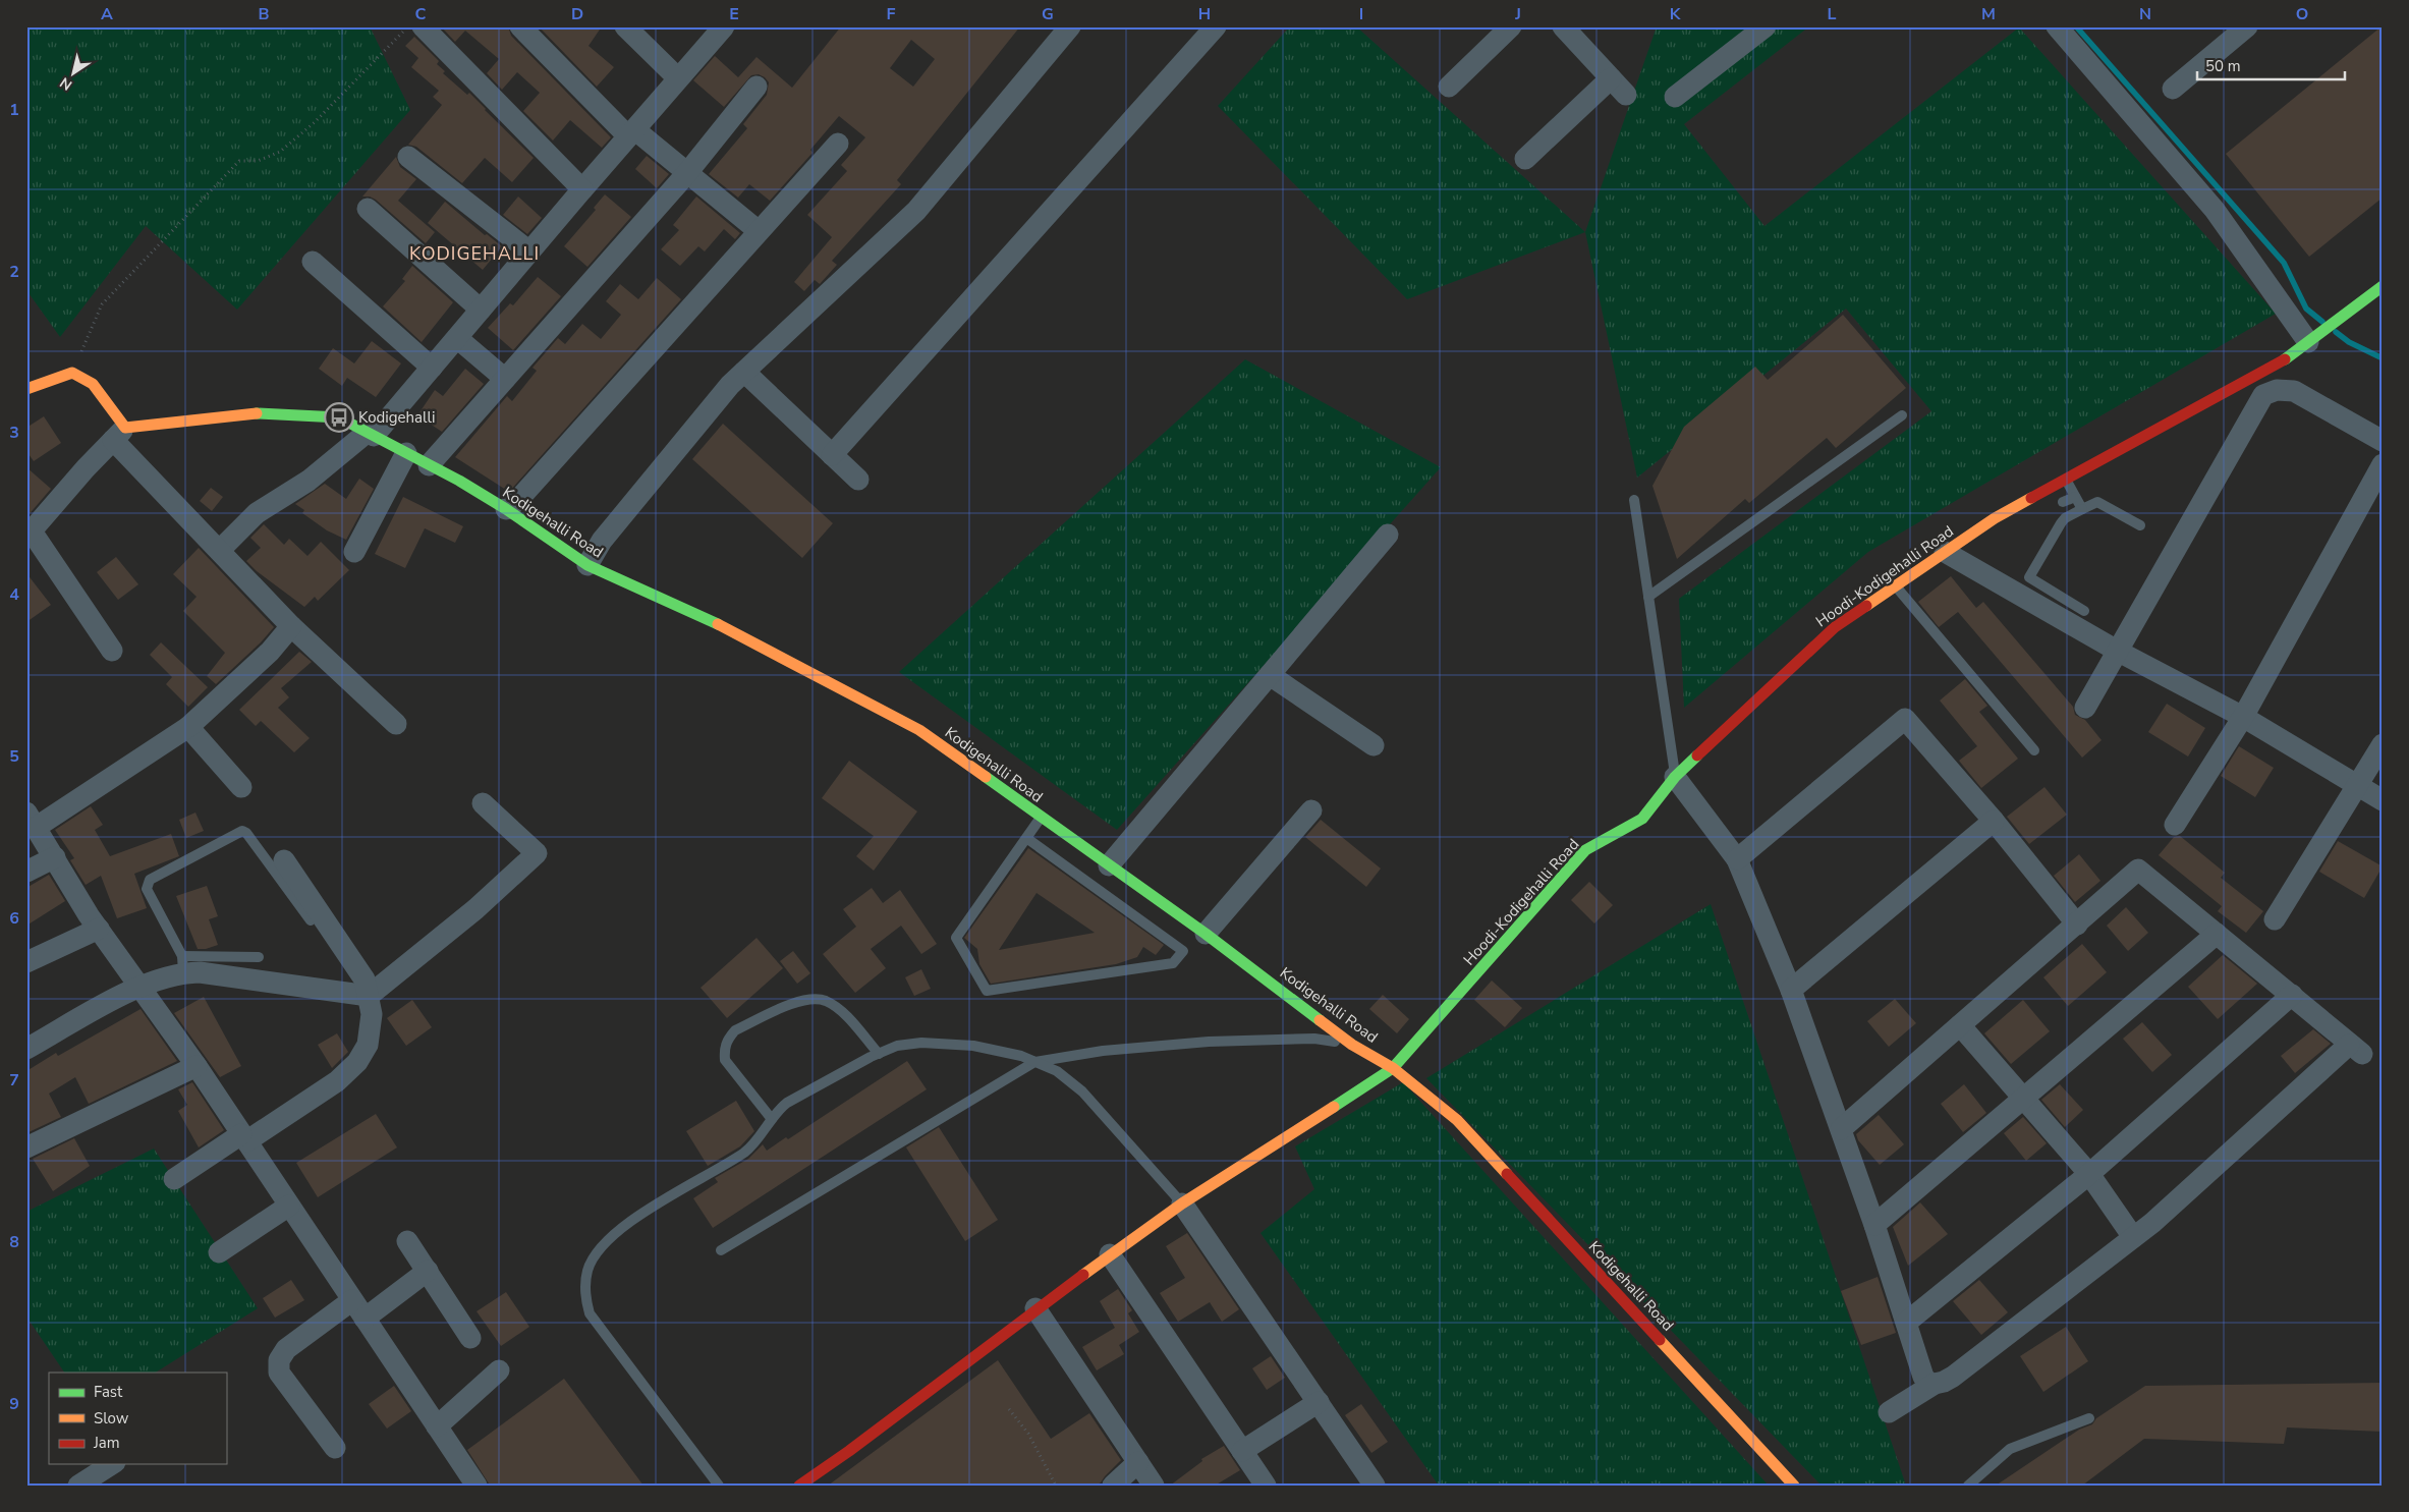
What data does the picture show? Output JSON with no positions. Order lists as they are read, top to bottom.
{
  "streets": {
    "street": ["Kodigehalli Road", "Hoodi-Kodigehalli Road"]
  },
  "crossings": [
    ["Kodigehalli Road", "Hoodi-Kodigehalli Road"]
  ],
  "districts": ["KODIGEHALLI"],
  "places": {
    "bus stop": ["Kodigehalli"]
  },
  "legend": ["Fast", "Slow", "Jam"],
  "scale_bar": "50 m",
  "north": "bottom left",
  "grid": {
    "columns": [
      "A",
      "B",
      "C",
      "D",
      "E",
      "F",
      "G",
      "H",
      "I",
      "J",
      "K",
      "L",
      "M",
      "N",
      "O"
    ],
    "rows": [
      "1",
      "2",
      "3",
      "4",
      "5",
      "6",
      "7",
      "8",
      "9"
    ]
  }
}
